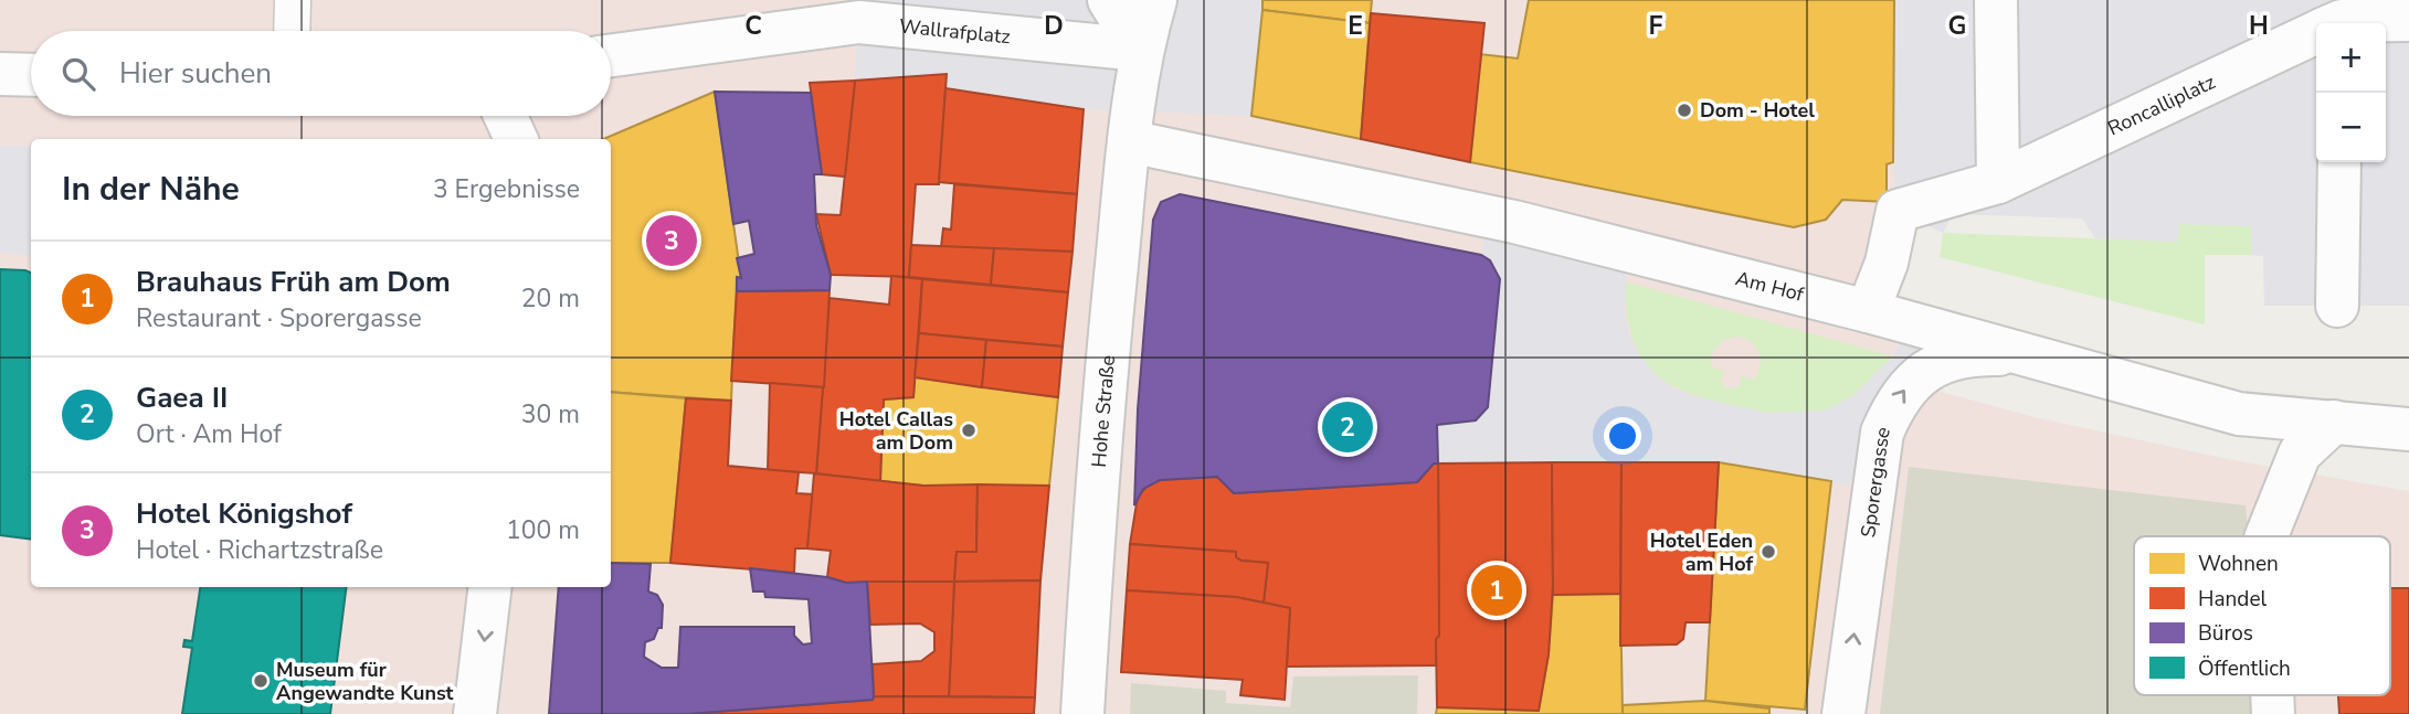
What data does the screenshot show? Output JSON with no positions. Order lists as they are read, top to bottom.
{
  "streets": {
    "street": [
      "Wallrafplatz",
      "Roncalliplatz",
      "Am Hof",
      "Hohe Straße",
      "Sporergasse"
    ]
  },
  "crossings": [
    ["Roncalliplatz", "Am Hof"],
    ["Am Hof", "Hohe Straße"],
    ["Am Hof", "Sporergasse"]
  ],
  "one_way": ["Sporergasse"],
  "places": [
    "Dom - Hotel",
    "Hotel Callas am Dom",
    "Hotel Eden am Hof",
    "Museum für Angewandte Kunst"
  ],
  "legend": [
    "Wohnen",
    "Handel",
    "Büros",
    "Öffentlich"
  ],
  "page": {
    "map_buttons": ["+", "−"],
    "search": "Hier suchen",
    "heading": ["In der Nähe", "3 Ergebnisse"],
    "pins": ["3", "2", "1"],
    "list": [
      {
        "mark": "1",
        "name": "Brauhaus Früh am Dom",
        "note": "Restaurant · Sporergasse",
        "value": "20 m"
      },
      {
        "mark": "2",
        "name": "Gaea II",
        "note": "Ort · Am Hof",
        "value": "30 m"
      },
      {
        "mark": "3",
        "name": "Hotel Königshof",
        "note": "Hotel · Richartzstraße",
        "value": "100 m"
      }
    ]
  },
  "grid": {
    "columns": [
      "C",
      "D",
      "E",
      "F",
      "G",
      "H"
    ]
  }
}
